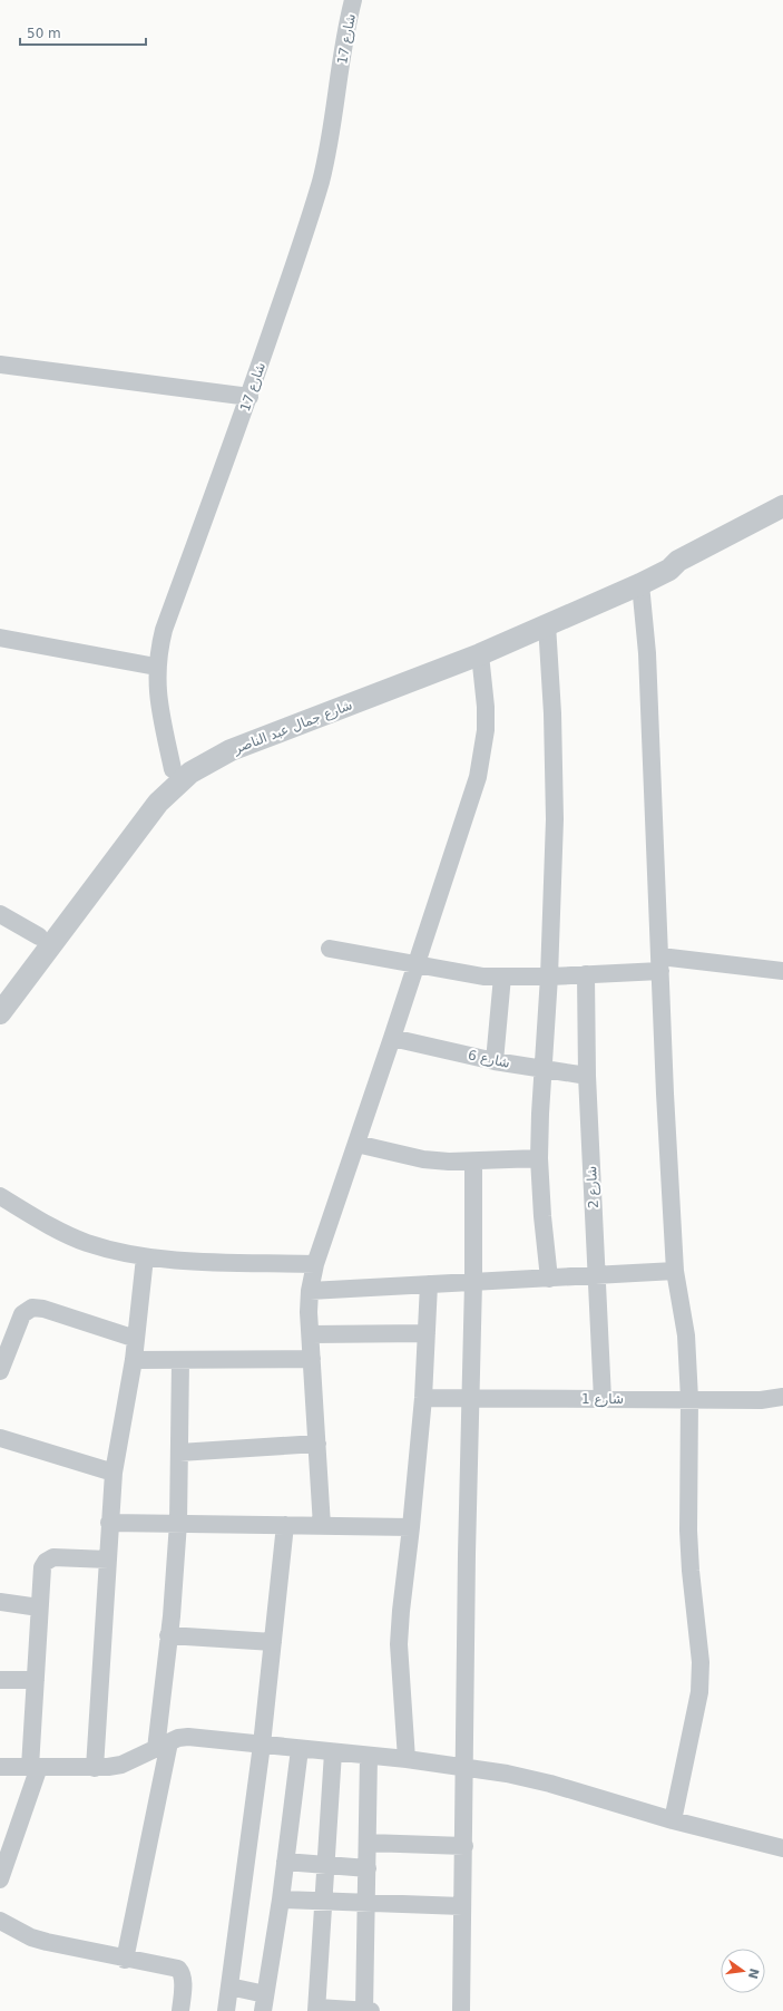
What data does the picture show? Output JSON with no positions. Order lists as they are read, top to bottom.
{
  "streets": {
    "street": [
      "شارع 17",
      "شارع جمال عبد الناصر",
      "شارع 6",
      "شارع 2",
      "شارع 1"
    ]
  },
  "crossings": [
    ["شارع 17", "شارع جمال عبد الناصر"],
    ["شارع 6", "شارع 2"],
    ["شارع 2", "شارع 1"]
  ],
  "scale_bar": "50 m",
  "north": "right"
}
